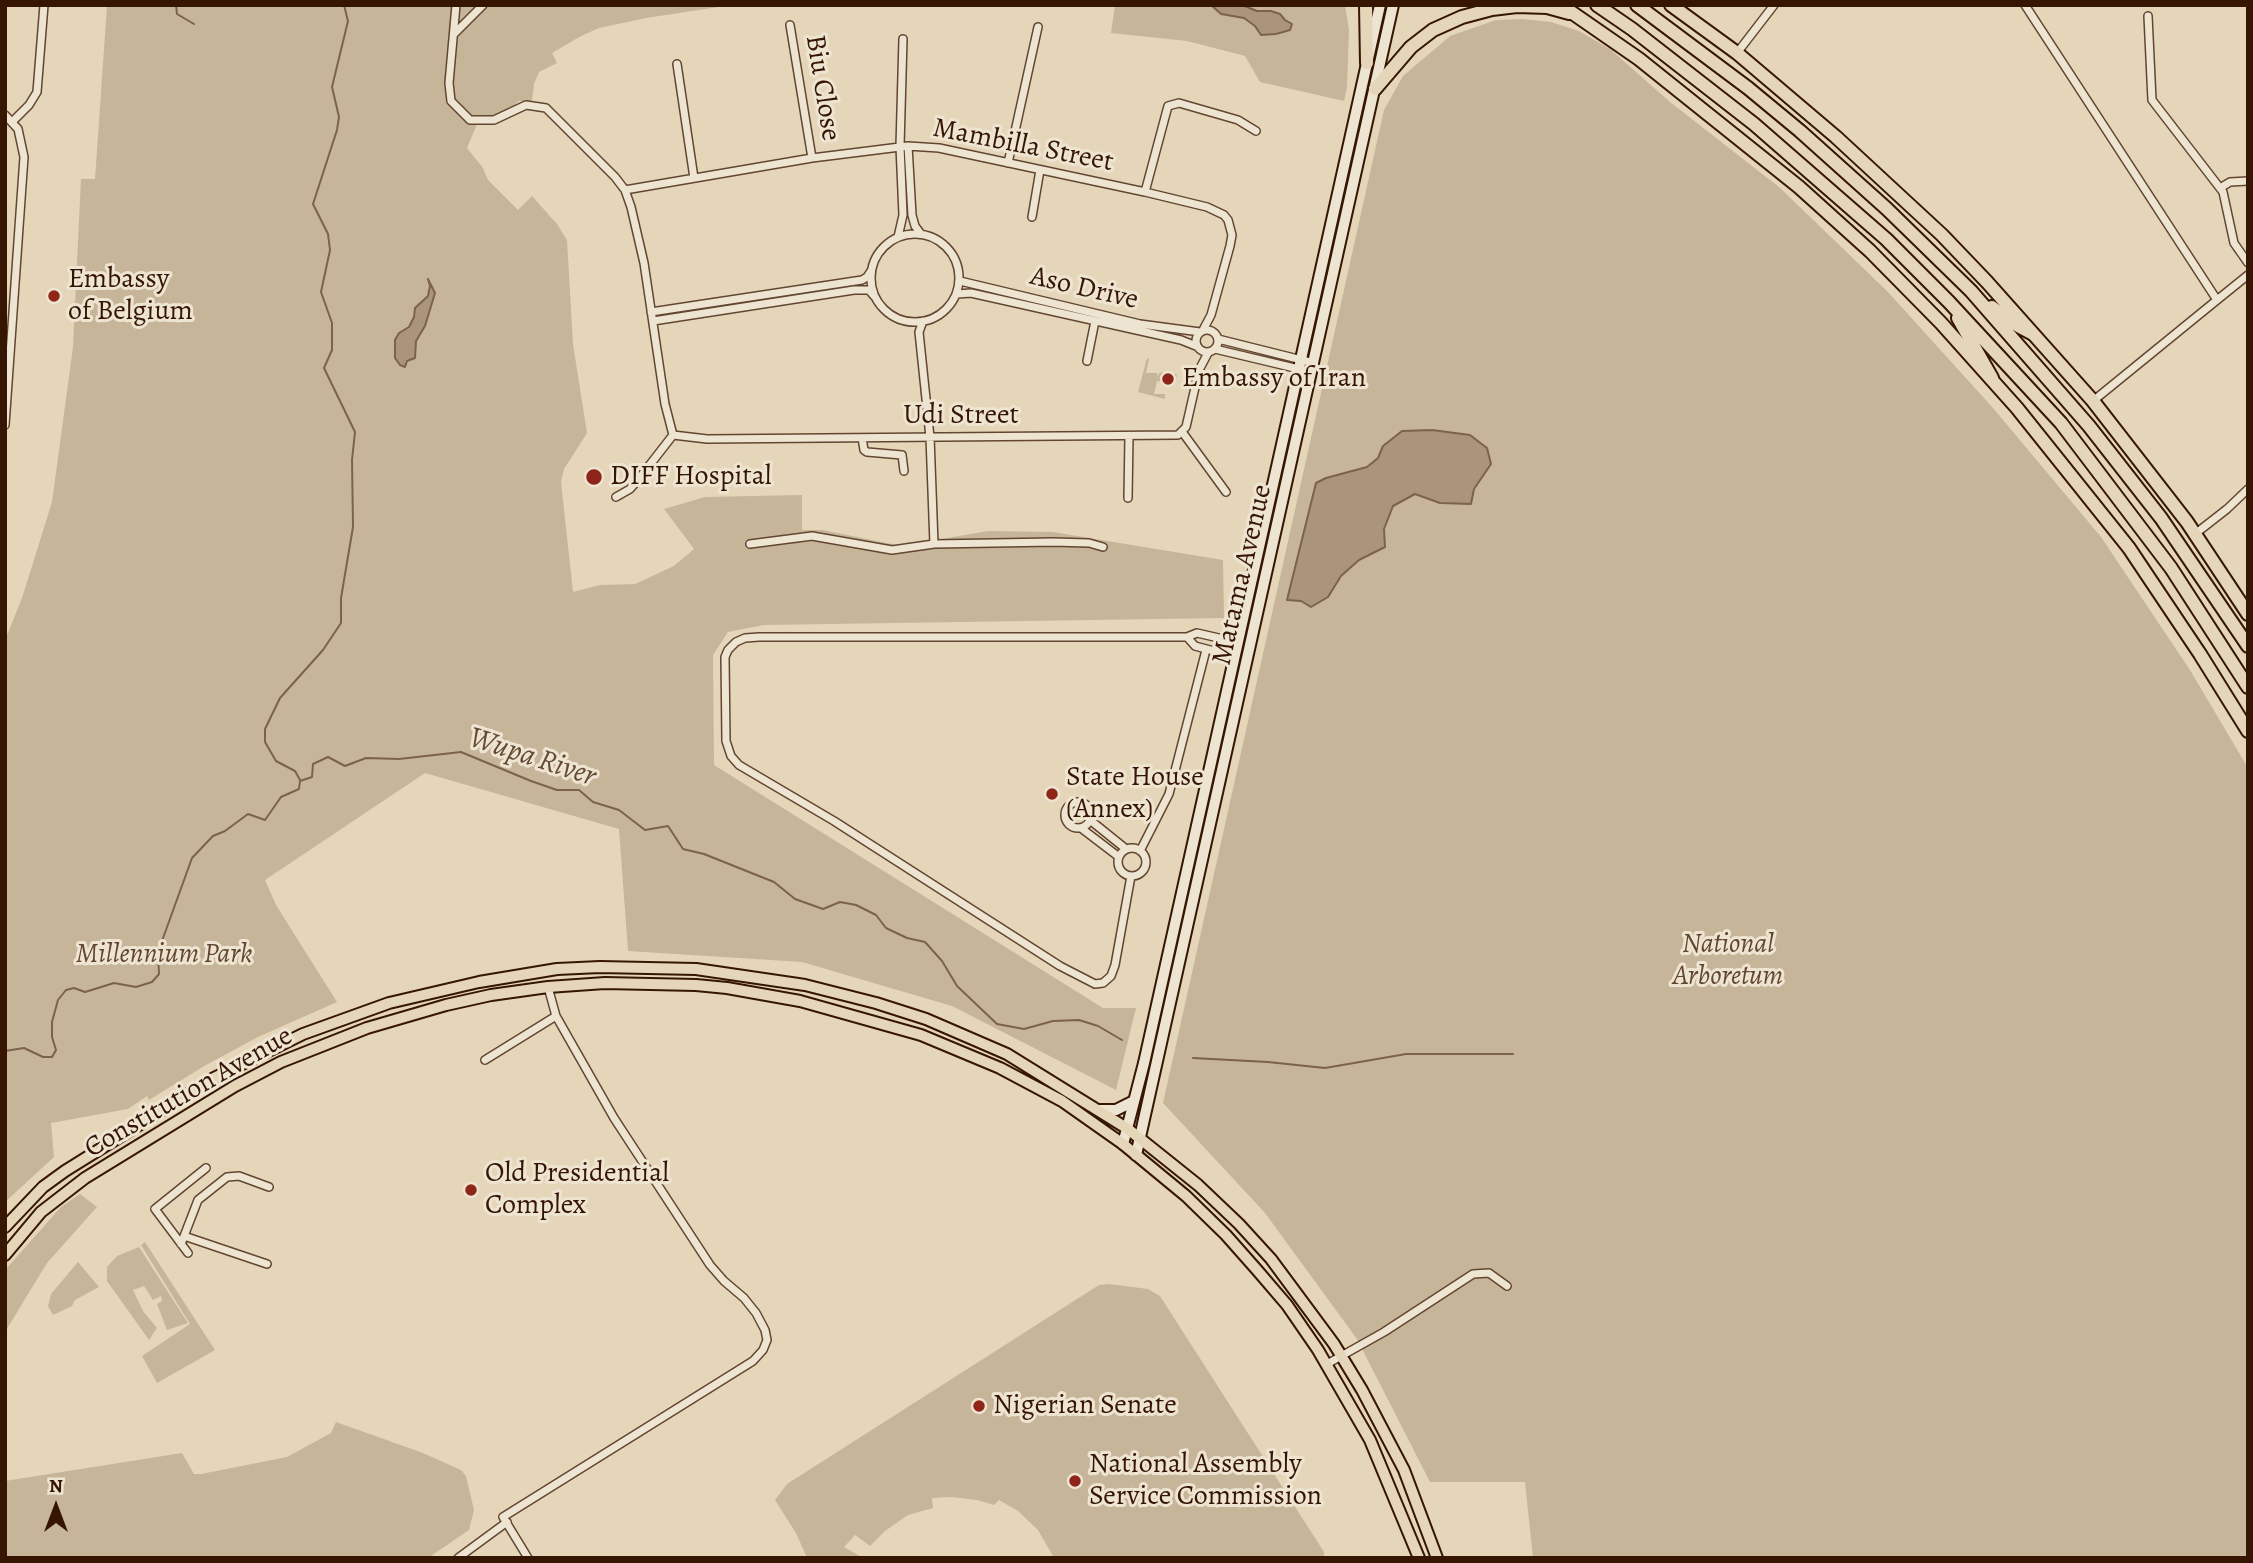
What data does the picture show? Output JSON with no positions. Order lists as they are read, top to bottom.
{
  "streets": {
    "main road": ["Matama Avenue", "Constitution Avenue"],
    "street": [
      "Biu Close",
      "Mambilla Street",
      "Aso Drive",
      "Udi Street"
    ]
  },
  "crossings": [
    ["Biu Close", "Mambilla Street"],
    ["Matama Avenue", "Constitution Avenue"]
  ],
  "water": ["Wupa River"],
  "parks": ["National Arboretum", "Millennium Park"],
  "places": [
    "Embassy of Belgium",
    "Embassy of Iran",
    "DIFF Hospital",
    "State House (Annex)",
    "Old Presidential Complex",
    "Nigerian Senate",
    "National Assembly Service Commission"
  ],
  "north": "top"
}
